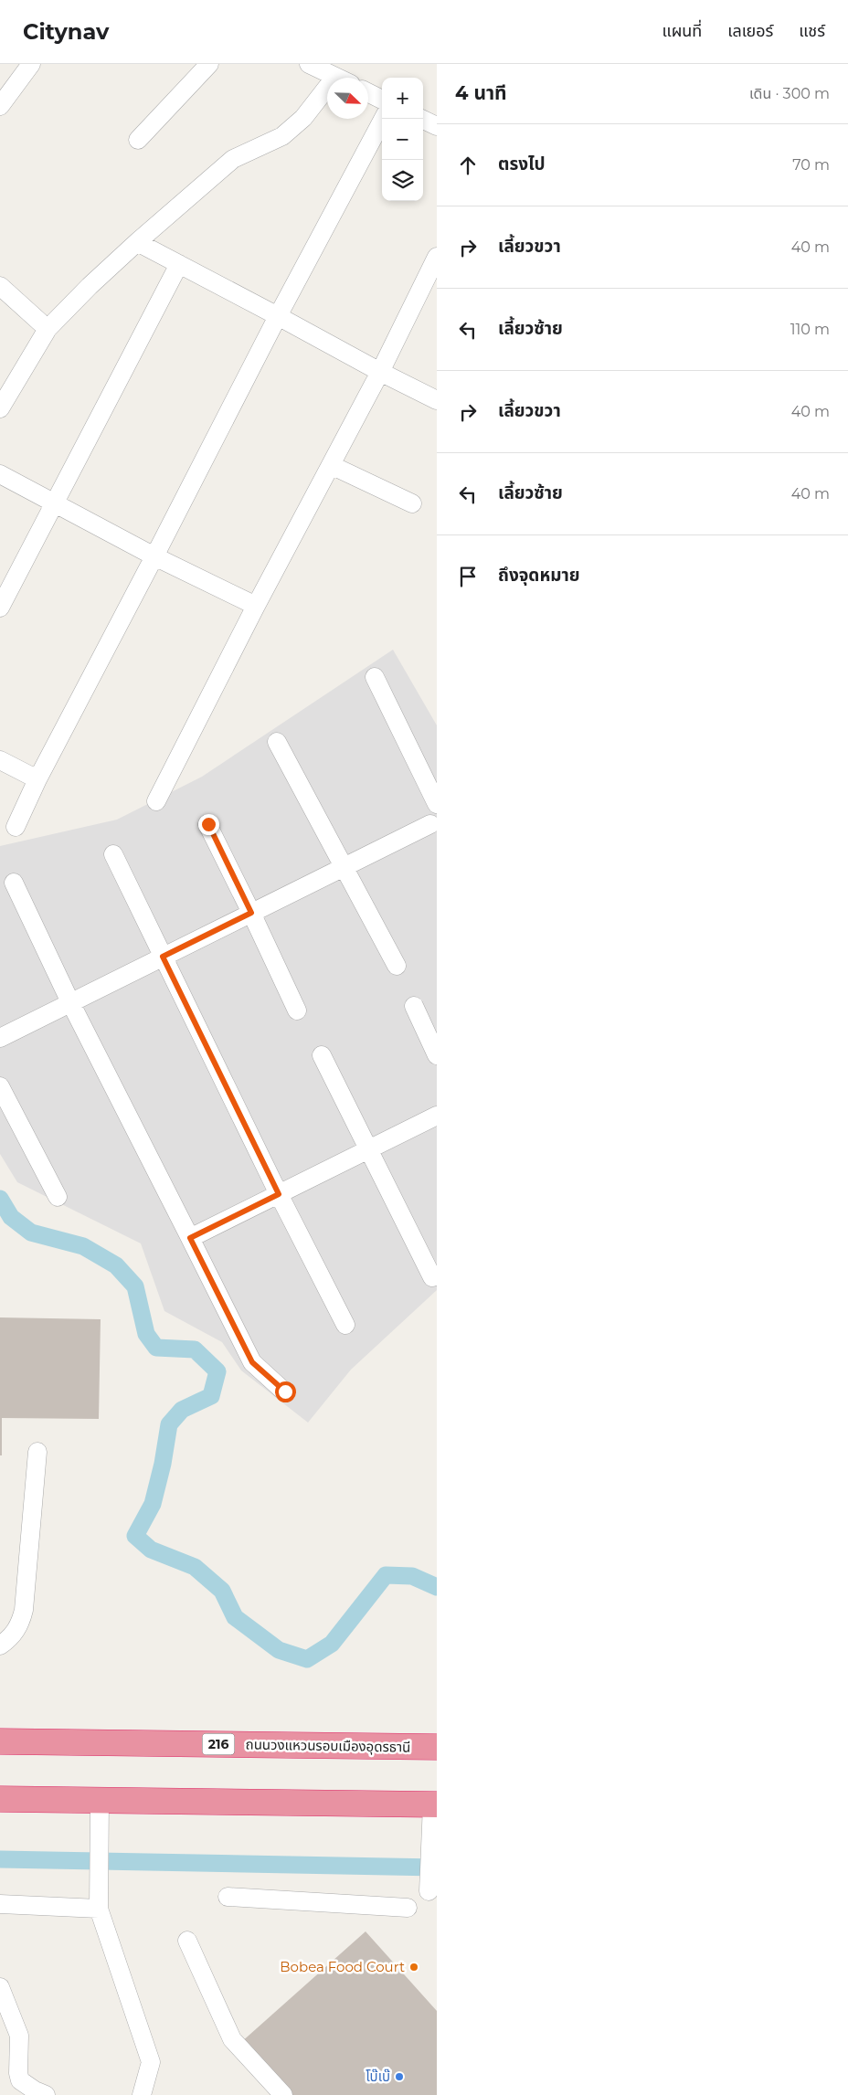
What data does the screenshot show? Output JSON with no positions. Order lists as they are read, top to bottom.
{
  "streets": {
    "highway": ["216", "ถนนวงแหวนรอบเมืองอุดรธานี"]
  },
  "places": ["Bobea Food Court", "โบ๊เบ๊"],
  "north": "bottom right",
  "page": {
    "header": "Citynav",
    "nav": ["แผนที่", "เลเยอร์", "แชร์"],
    "heading": ["4 นาที", "เดิน · 300 m"],
    "map_buttons": ["+", "−"],
    "list": [
      ["ตรงไป", "70 m"],
      ["เลี้ยวขวา", "40 m"],
      ["เลี้ยวซ้าย", "110 m"],
      ["เลี้ยวขวา", "40 m"],
      ["เลี้ยวซ้าย", "40 m"],
      "ถึงจุดหมาย"
    ]
  }
}
